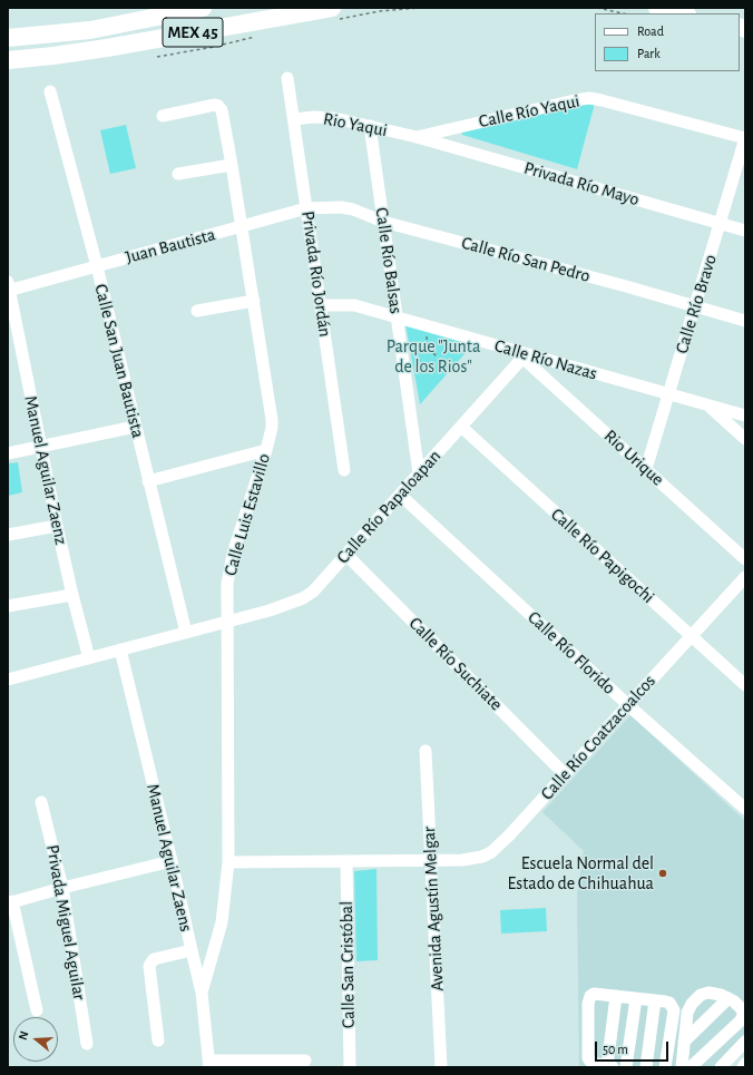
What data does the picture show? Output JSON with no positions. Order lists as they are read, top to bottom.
{
  "streets": {
    "highway": ["MEX 45"],
    "street": [
      "Calle Río Yaqui",
      "Rio Yaqui",
      "Privada Río Mayo",
      "Juan Bautista",
      "Calle Río San Pedro",
      "Calle Río Balsas",
      "Privada Río Jordán",
      "Calle Río Bravo",
      "Calle Río Nazas",
      "Calle San Juan Bautista",
      "Rio Urique",
      "Manuel Aguilar Zaenz",
      "Calle Río Papaloapan",
      "Calle Luis Estavillo",
      "Calle Río Papigochi",
      "Calle Río Florido",
      "Calle Río Suchiate",
      "Calle Río Coatzacoalcos",
      "Manuel Aguilar Zaens",
      "Avenida Agustín Melgar",
      "Privada Miguel Aguilar",
      "Calle San Cristóbal"
    ]
  },
  "crossings": [
    ["Calle Río Yaqui", "Rio Yaqui"],
    ["Calle Río Yaqui", "Privada Río Mayo"],
    ["Calle Río Yaqui", "Calle Río Bravo"],
    ["Rio Yaqui", "Privada Río Mayo"],
    ["Rio Yaqui", "Calle Río Balsas"],
    ["Rio Yaqui", "Privada Río Jordán"],
    ["Privada Río Mayo", "Calle Río Bravo"],
    ["Juan Bautista", "Calle Río San Pedro"],
    ["Juan Bautista", "Privada Río Jordán"],
    ["Juan Bautista", "Calle San Juan Bautista"],
    ["Juan Bautista", "Manuel Aguilar Zaenz"],
    ["Juan Bautista", "Calle Luis Estavillo"],
    ["Calle Río San Pedro", "Calle Río Balsas"],
    ["Calle Río San Pedro", "Privada Río Jordán"],
    ["Calle Río San Pedro", "Calle Río Bravo"],
    ["Calle Río Balsas", "Calle Río Nazas"],
    ["Calle Río Balsas", "Calle Río Papaloapan"],
    ["Privada Río Jordán", "Calle Río Nazas"],
    ["Calle Río Bravo", "Calle Río Nazas"],
    ["Calle Río Bravo", "Rio Urique"],
    ["Calle Río Nazas", "Rio Urique"],
    ["Calle Río Nazas", "Calle Río Papaloapan"],
    ["Calle San Juan Bautista", "Calle Río Papaloapan"],
    ["Rio Urique", "Calle Río Papaloapan"],
    ["Manuel Aguilar Zaenz", "Calle Río Papaloapan"],
    ["Calle Río Papaloapan", "Calle Luis Estavillo"],
    ["Calle Río Papaloapan", "Calle Río Papigochi"],
    ["Calle Río Papaloapan", "Calle Río Florido"],
    ["Calle Río Papaloapan", "Calle Río Suchiate"],
    ["Calle Río Papaloapan", "Manuel Aguilar Zaens"],
    ["Calle Luis Estavillo", "Manuel Aguilar Zaens"],
    ["Calle Río Papigochi", "Calle Río Coatzacoalcos"],
    ["Calle Río Florido", "Calle Río Coatzacoalcos"],
    ["Calle Río Suchiate", "Calle Río Coatzacoalcos"],
    ["Calle Río Coatzacoalcos", "Avenida Agustín Melgar"]
  ],
  "parks": ["Parque \"Junta de los Rios\""],
  "places": ["Escuela Normal del Estado de Chihuahua"],
  "legend": ["Road", "Park"],
  "scale_bar": "50 m",
  "north": "left"
}
